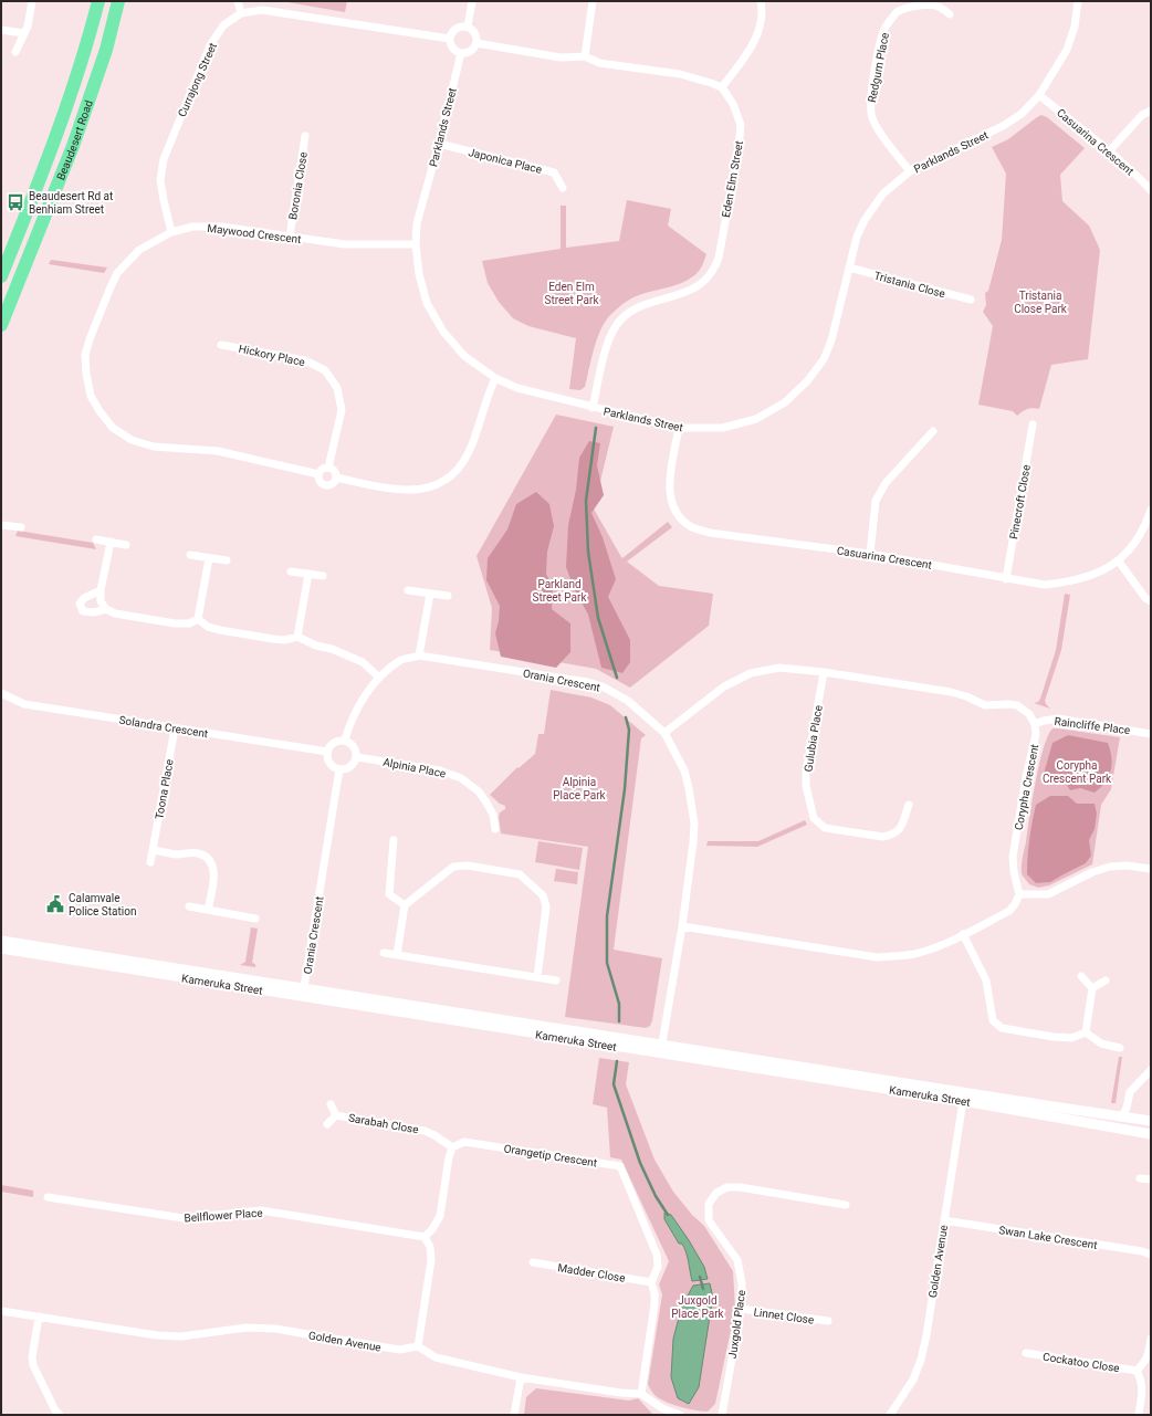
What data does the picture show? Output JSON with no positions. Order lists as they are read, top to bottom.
{
  "streets": {
    "highway": ["Beaudesert Road"],
    "street": [
      "Redgum Place",
      "Currajong Street",
      "Parklands Street",
      "Casuarina Crescent",
      "Japonica Place",
      "Eden Elm Street",
      "Boronia Close",
      "Maywood Crescent",
      "Tristania Close",
      "Hickory Place",
      "Pinecroft Close",
      "Orania Crescent",
      "Raincliffe Place",
      "Solandra Crescent",
      "Gulubia Place",
      "Alpinia Place",
      "Corypha Crescent",
      "Toona Place",
      "Kameruka Street",
      "Sarabah Close",
      "Orangetip Crescent",
      "Bellflower Place",
      "Swan Lake Crescent",
      "Golden Avenue",
      "Madder Close",
      "Linnet Close",
      "Juxgold Place",
      "Cockatoo Close"
    ]
  },
  "crossings": [
    ["Redgum Place", "Parklands Street"],
    ["Currajong Street", "Parklands Street"],
    ["Currajong Street", "Maywood Crescent"],
    ["Parklands Street", "Casuarina Crescent"],
    ["Parklands Street", "Japonica Place"],
    ["Parklands Street", "Eden Elm Street"],
    ["Parklands Street", "Maywood Crescent"],
    ["Parklands Street", "Tristania Close"],
    ["Casuarina Crescent", "Pinecroft Close"],
    ["Boronia Close", "Maywood Crescent"],
    ["Maywood Crescent", "Hickory Place"],
    ["Orania Crescent", "Solandra Crescent"],
    ["Orania Crescent", "Alpinia Place"],
    ["Orania Crescent", "Kameruka Street"],
    ["Raincliffe Place", "Corypha Crescent"],
    ["Solandra Crescent", "Alpinia Place"],
    ["Solandra Crescent", "Toona Place"],
    ["Kameruka Street", "Golden Avenue"],
    ["Sarabah Close", "Orangetip Crescent"],
    ["Orangetip Crescent", "Madder Close"],
    ["Swan Lake Crescent", "Golden Avenue"],
    ["Linnet Close", "Juxgold Place"]
  ],
  "parks": [
    "Eden Elm Street Park",
    "Tristania Close Park",
    "Parkland Street Park",
    "Corypha Crescent Park",
    "Alpinia Place Park",
    "Juxgold Place Park"
  ],
  "places": {
    "bus stop": ["Beaudesert Rd at Benhiam Street"],
    "public building": ["Calamvale Police Station"]
  }
}
